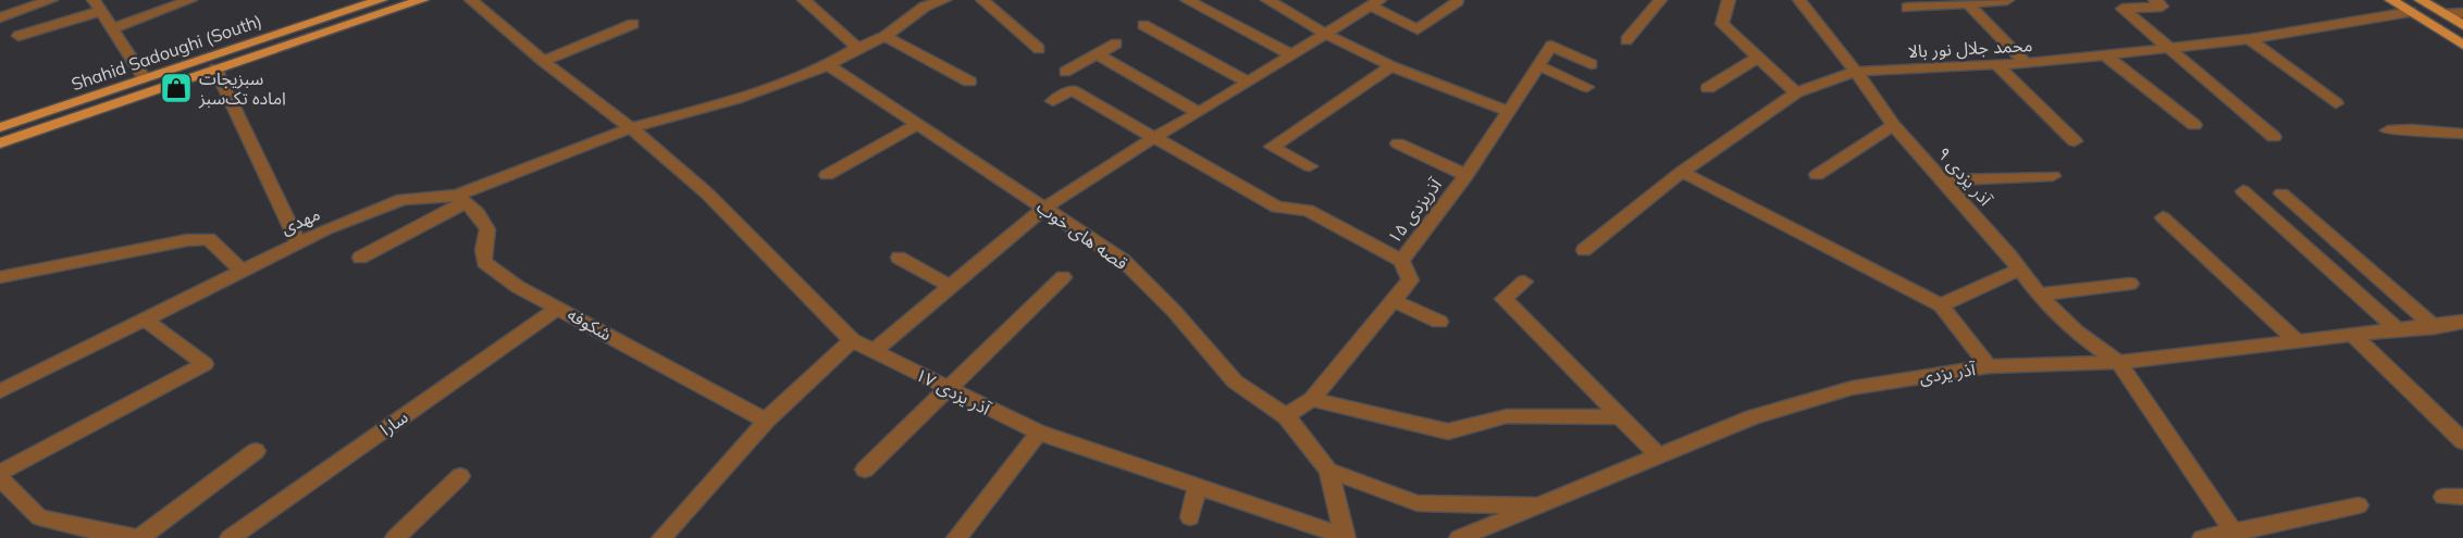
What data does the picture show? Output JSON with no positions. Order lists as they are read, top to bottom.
{
  "streets": {
    "main road": ["Shahid Sadoughi (South)"],
    "street": [
      "محمد جلال نور بالا",
      "آذر یزدی ۹",
      "۱۵ آذریزدی",
      "مهدی",
      "قصه های خوب",
      "شکوفه",
      "آذر یزدی",
      "آذر یزدی ۱۷",
      "سارا"
    ]
  },
  "crossings": [
    ["محمد جلال نور بالا", "آذر یزدی ۹"],
    ["آذر یزدی ۹", "آذر یزدی"],
    ["۱۵ آذریزدی", "قصه های خوب"],
    ["مهدی", "قصه های خوب"],
    ["مهدی", "شکوفه"],
    ["مهدی", "آذر یزدی ۱۷"],
    ["قصه های خوب", "آذر یزدی ۱۷"],
    ["شکوفه", "سارا"]
  ],
  "places": {
    "shop": ["سبزیجات اماده تک‌سبز"]
  }
}
